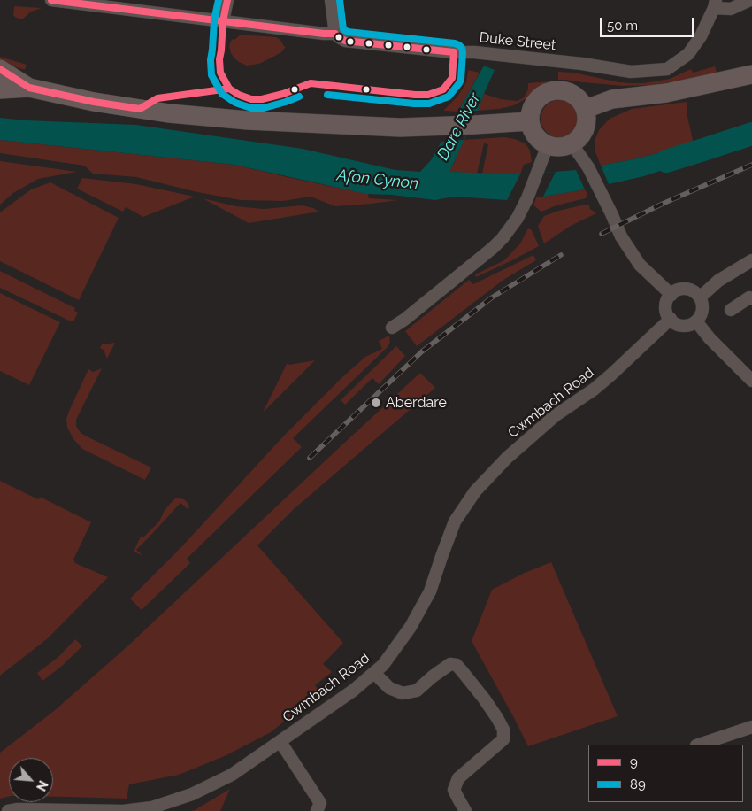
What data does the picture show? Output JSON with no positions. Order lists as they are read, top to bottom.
{
  "streets": {
    "street": ["Duke Street", "Cwmbach Road"]
  },
  "water": ["Dare River", "Afon Cynon"],
  "places": ["Aberdare"],
  "lines": ["transit line 9", "transit line 89"],
  "legend": ["9", "89"],
  "scale_bar": "50 m",
  "north": "bottom right"
}
